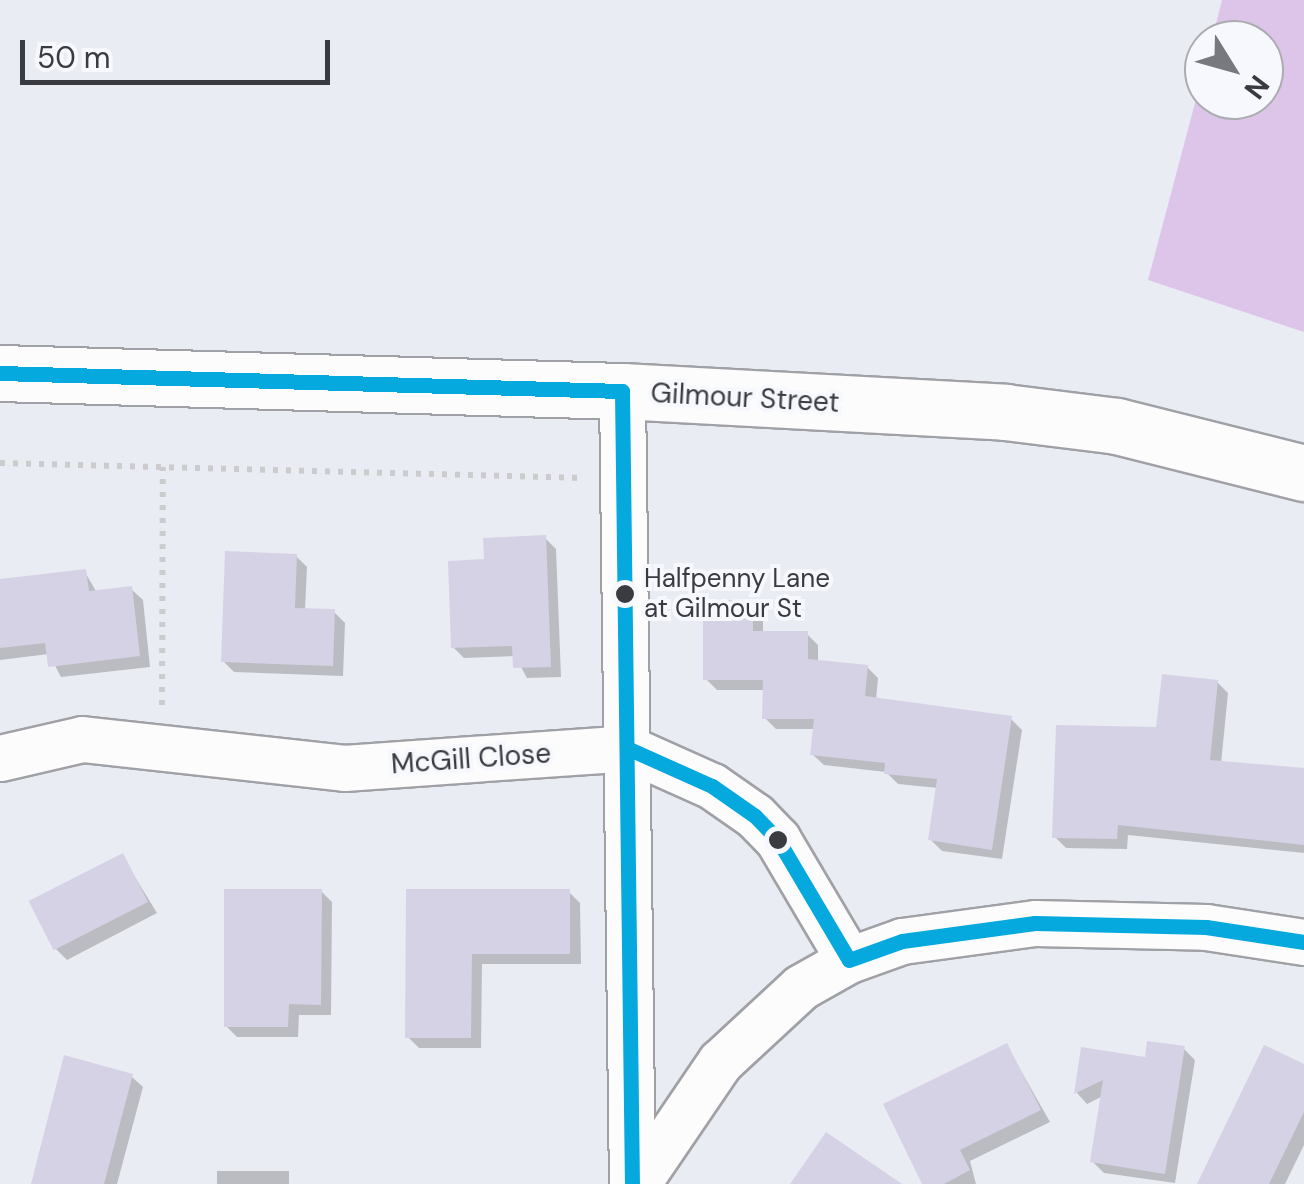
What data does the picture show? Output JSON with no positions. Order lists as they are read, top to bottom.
{
  "streets": {
    "main road": ["Gilmour Street"],
    "street": ["McGill Close"]
  },
  "places": ["Halfpenny Lane at Gilmour St"],
  "scale_bar": "50 m",
  "north": "bottom right"
}
